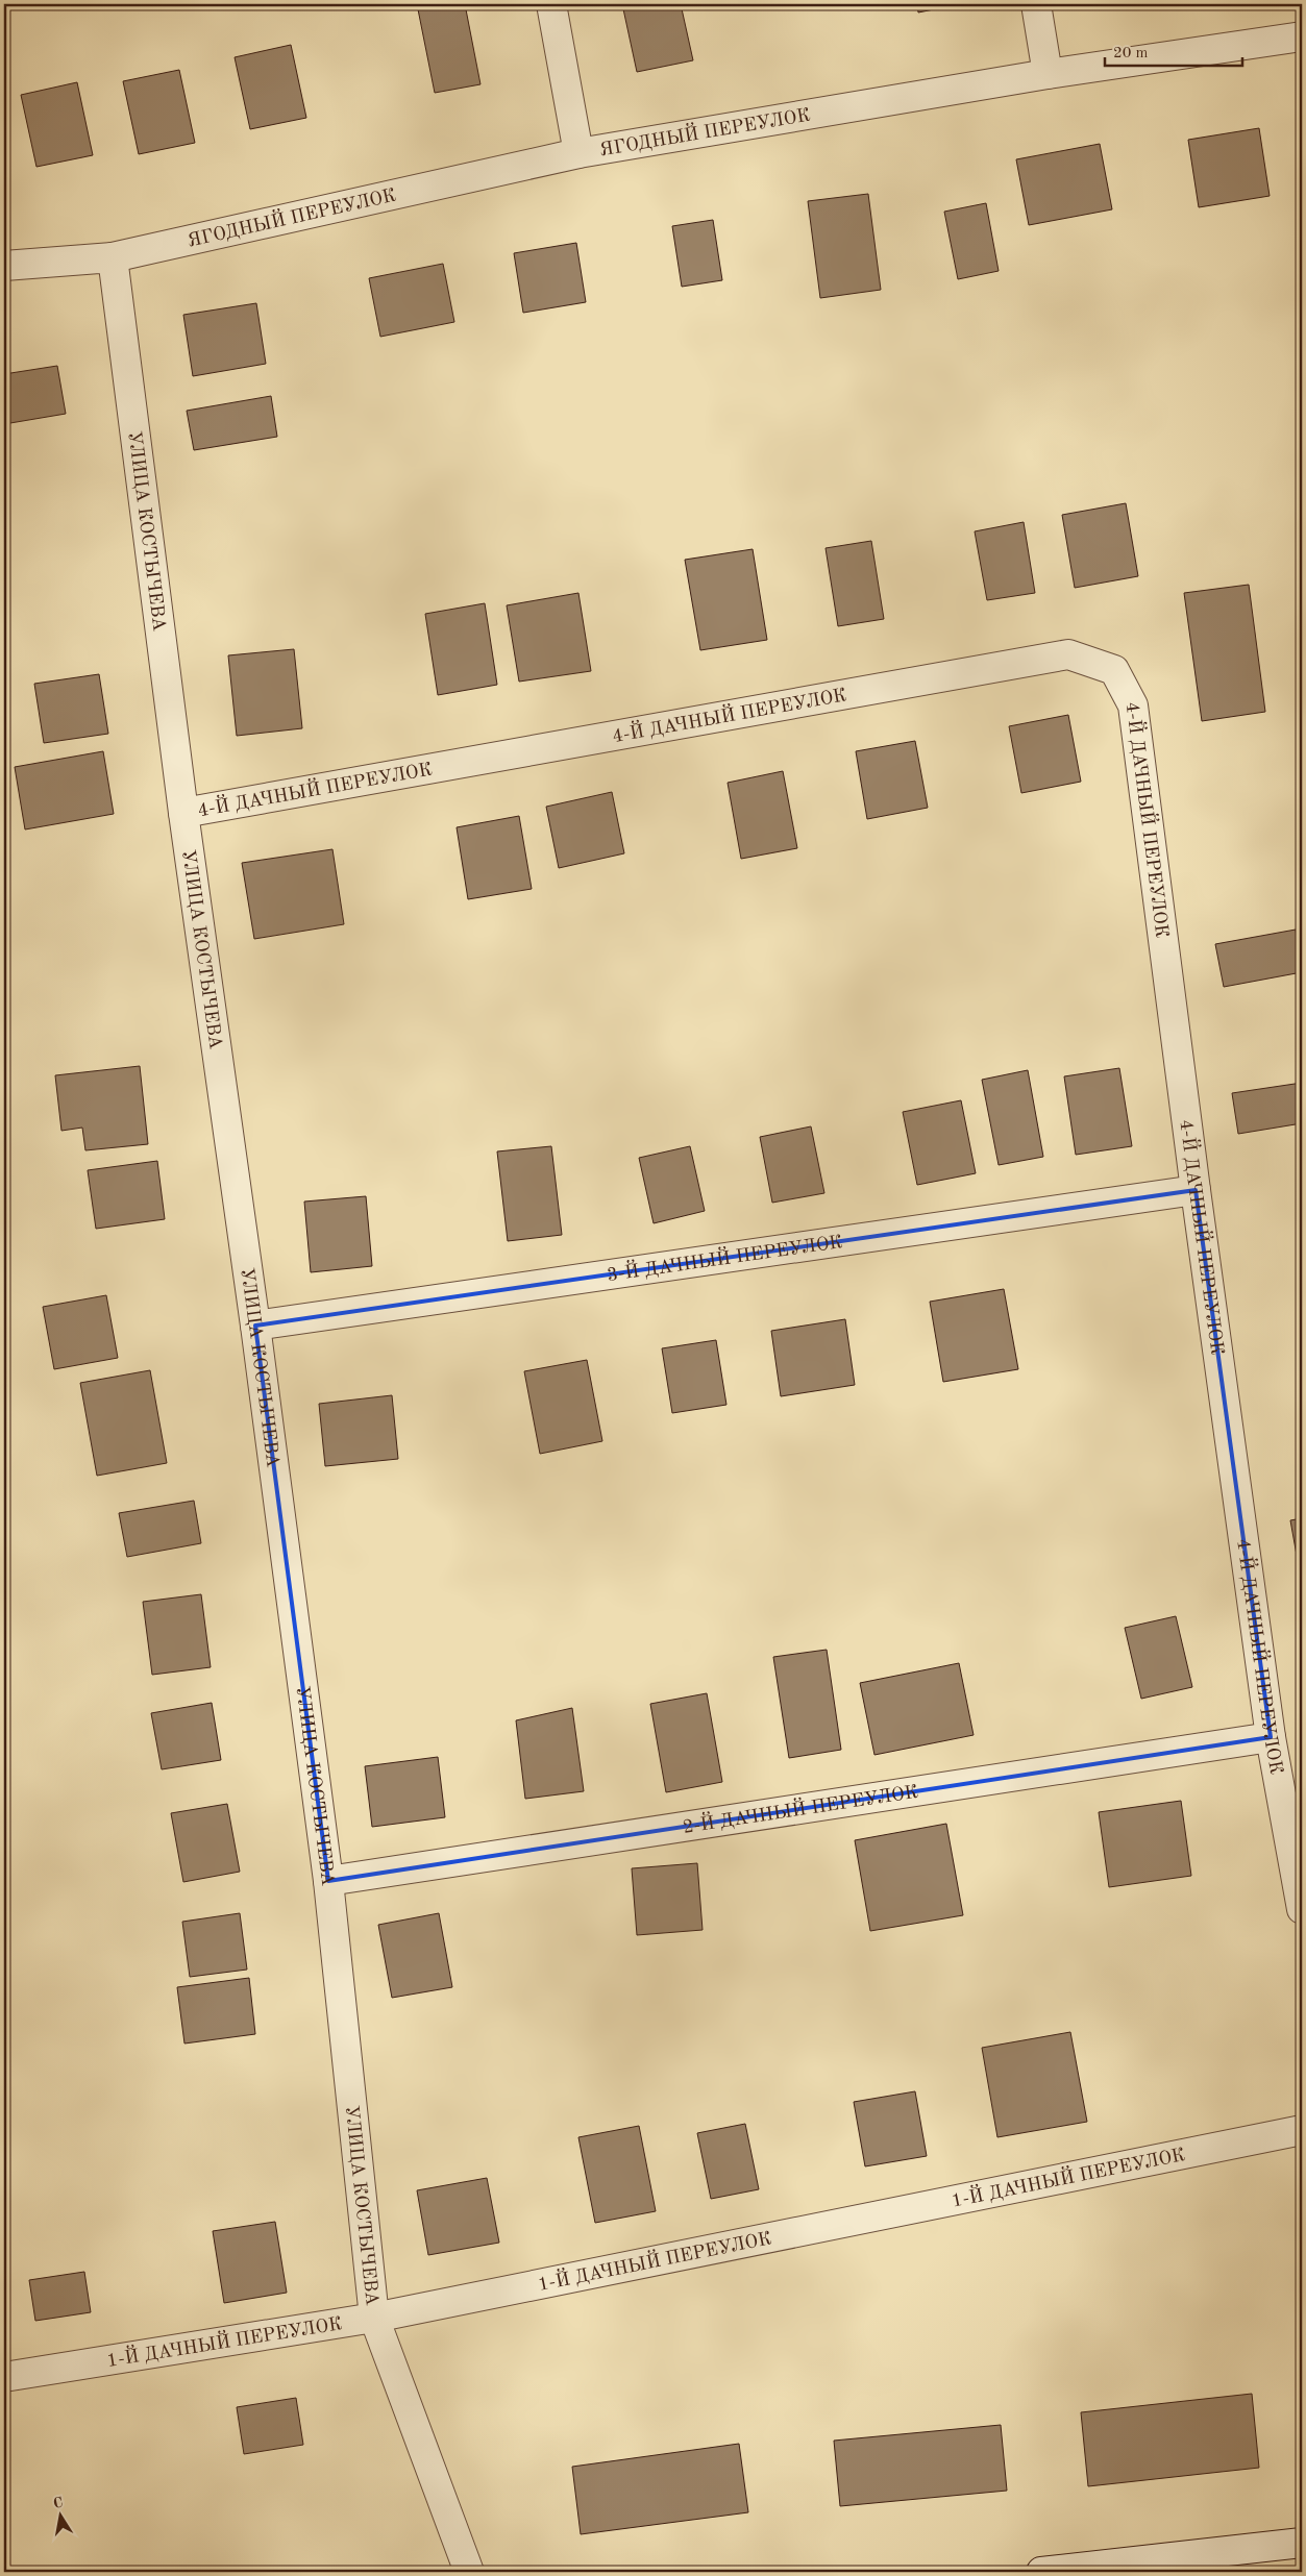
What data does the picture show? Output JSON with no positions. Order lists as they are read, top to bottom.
{
  "streets": {
    "street": [
      "ЯГОДНЫЙ ПЕРЕУЛОК",
      "УЛИЦА КОСТЫЧЕВА",
      "4-Й ДАЧНЫЙ ПЕРЕУЛОК",
      "3-Й ДАЧНЫЙ ПЕРЕУЛОК",
      "2-Й ДАЧНЫЙ ПЕРЕУЛОК",
      "1-Й ДАЧНЫЙ ПЕРЕУЛОК"
    ]
  },
  "crossings": [
    ["ЯГОДНЫЙ ПЕРЕУЛОК", "УЛИЦА КОСТЫЧЕВА"],
    ["УЛИЦА КОСТЫЧЕВА", "4-Й ДАЧНЫЙ ПЕРЕУЛОК"],
    ["УЛИЦА КОСТЫЧЕВА", "3-Й ДАЧНЫЙ ПЕРЕУЛОК"],
    ["УЛИЦА КОСТЫЧЕВА", "2-Й ДАЧНЫЙ ПЕРЕУЛОК"],
    ["УЛИЦА КОСТЫЧЕВА", "1-Й ДАЧНЫЙ ПЕРЕУЛОК"],
    ["4-Й ДАЧНЫЙ ПЕРЕУЛОК", "3-Й ДАЧНЫЙ ПЕРЕУЛОК"],
    ["4-Й ДАЧНЫЙ ПЕРЕУЛОК", "2-Й ДАЧНЫЙ ПЕРЕУЛОК"]
  ],
  "scale_bar": "20 m",
  "north": "top"
}
